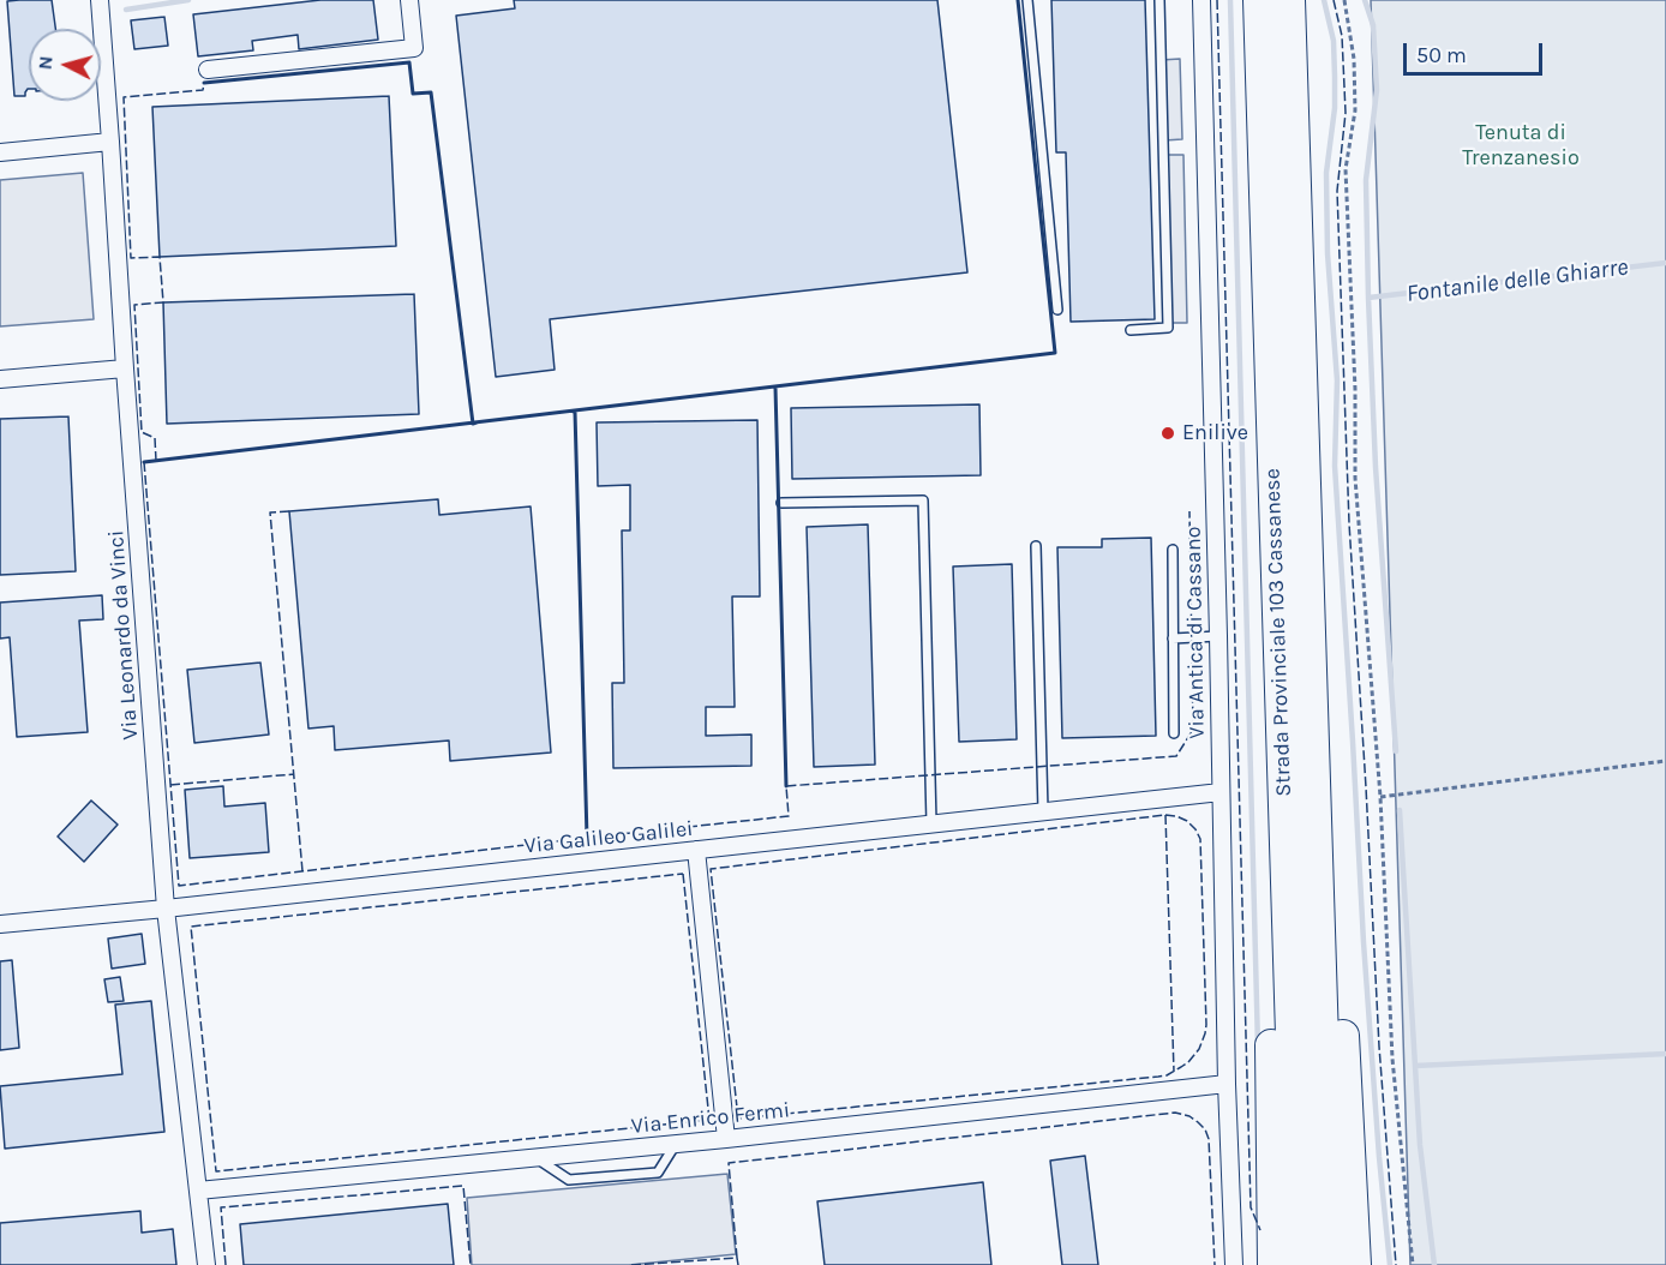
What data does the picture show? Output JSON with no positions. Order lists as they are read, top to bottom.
{
  "streets": {
    "highway": ["Strada Provinciale 103 Cassanese"],
    "street": [
      "Via Antica di Cassano",
      "Via Leonardo da Vinci",
      "Via Galileo Galilei",
      "Via Enrico Fermi"
    ]
  },
  "crossings": [
    ["Via Antica di Cassano", "Via Galileo Galilei"],
    ["Via Antica di Cassano", "Via Enrico Fermi"],
    ["Via Leonardo da Vinci", "Via Galileo Galilei"],
    ["Via Leonardo da Vinci", "Via Enrico Fermi"]
  ],
  "water": ["Fontanile delle Ghiarre"],
  "parks": ["Tenuta di Trenzanesio"],
  "places": ["Enilive"],
  "scale_bar": "50 m",
  "north": "left"
}
